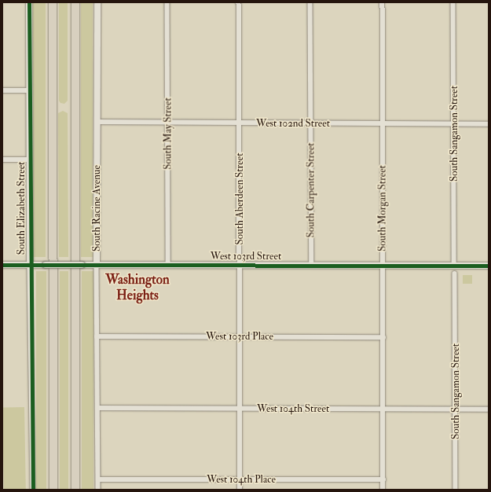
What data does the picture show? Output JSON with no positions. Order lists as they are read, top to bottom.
{
  "streets": {
    "street": [
      "West 102nd Street",
      "South May Street",
      "South Sangamon Street",
      "South Carpenter Street",
      "South Aberdeen Street",
      "South Elizabeth Street",
      "South Racine Avenue",
      "South Morgan Street",
      "West 103rd Street",
      "West 103rd Place",
      "West 104th Street",
      "West 104th Place"
    ]
  },
  "crossings": [
    ["West 102nd Street", "South May Street"],
    ["West 102nd Street", "South Sangamon Street"],
    ["West 102nd Street", "South Carpenter Street"],
    ["West 102nd Street", "South Aberdeen Street"],
    ["West 102nd Street", "South Racine Avenue"],
    ["West 102nd Street", "South Morgan Street"],
    ["South May Street", "West 103rd Street"],
    ["South Sangamon Street", "West 103rd Street"],
    ["South Sangamon Street", "West 104th Street"],
    ["South Carpenter Street", "West 103rd Street"],
    ["South Aberdeen Street", "West 103rd Street"],
    ["South Aberdeen Street", "West 103rd Place"],
    ["South Aberdeen Street", "West 104th Street"],
    ["South Aberdeen Street", "West 104th Place"],
    ["South Elizabeth Street", "West 103rd Street"],
    ["South Racine Avenue", "West 103rd Street"],
    ["South Racine Avenue", "West 103rd Place"],
    ["South Racine Avenue", "West 104th Street"],
    ["South Racine Avenue", "West 104th Place"],
    ["South Morgan Street", "West 103rd Street"],
    ["South Morgan Street", "West 103rd Place"],
    ["South Morgan Street", "West 104th Street"],
    ["South Morgan Street", "West 104th Place"]
  ],
  "districts": ["Washington Heights"]
}
